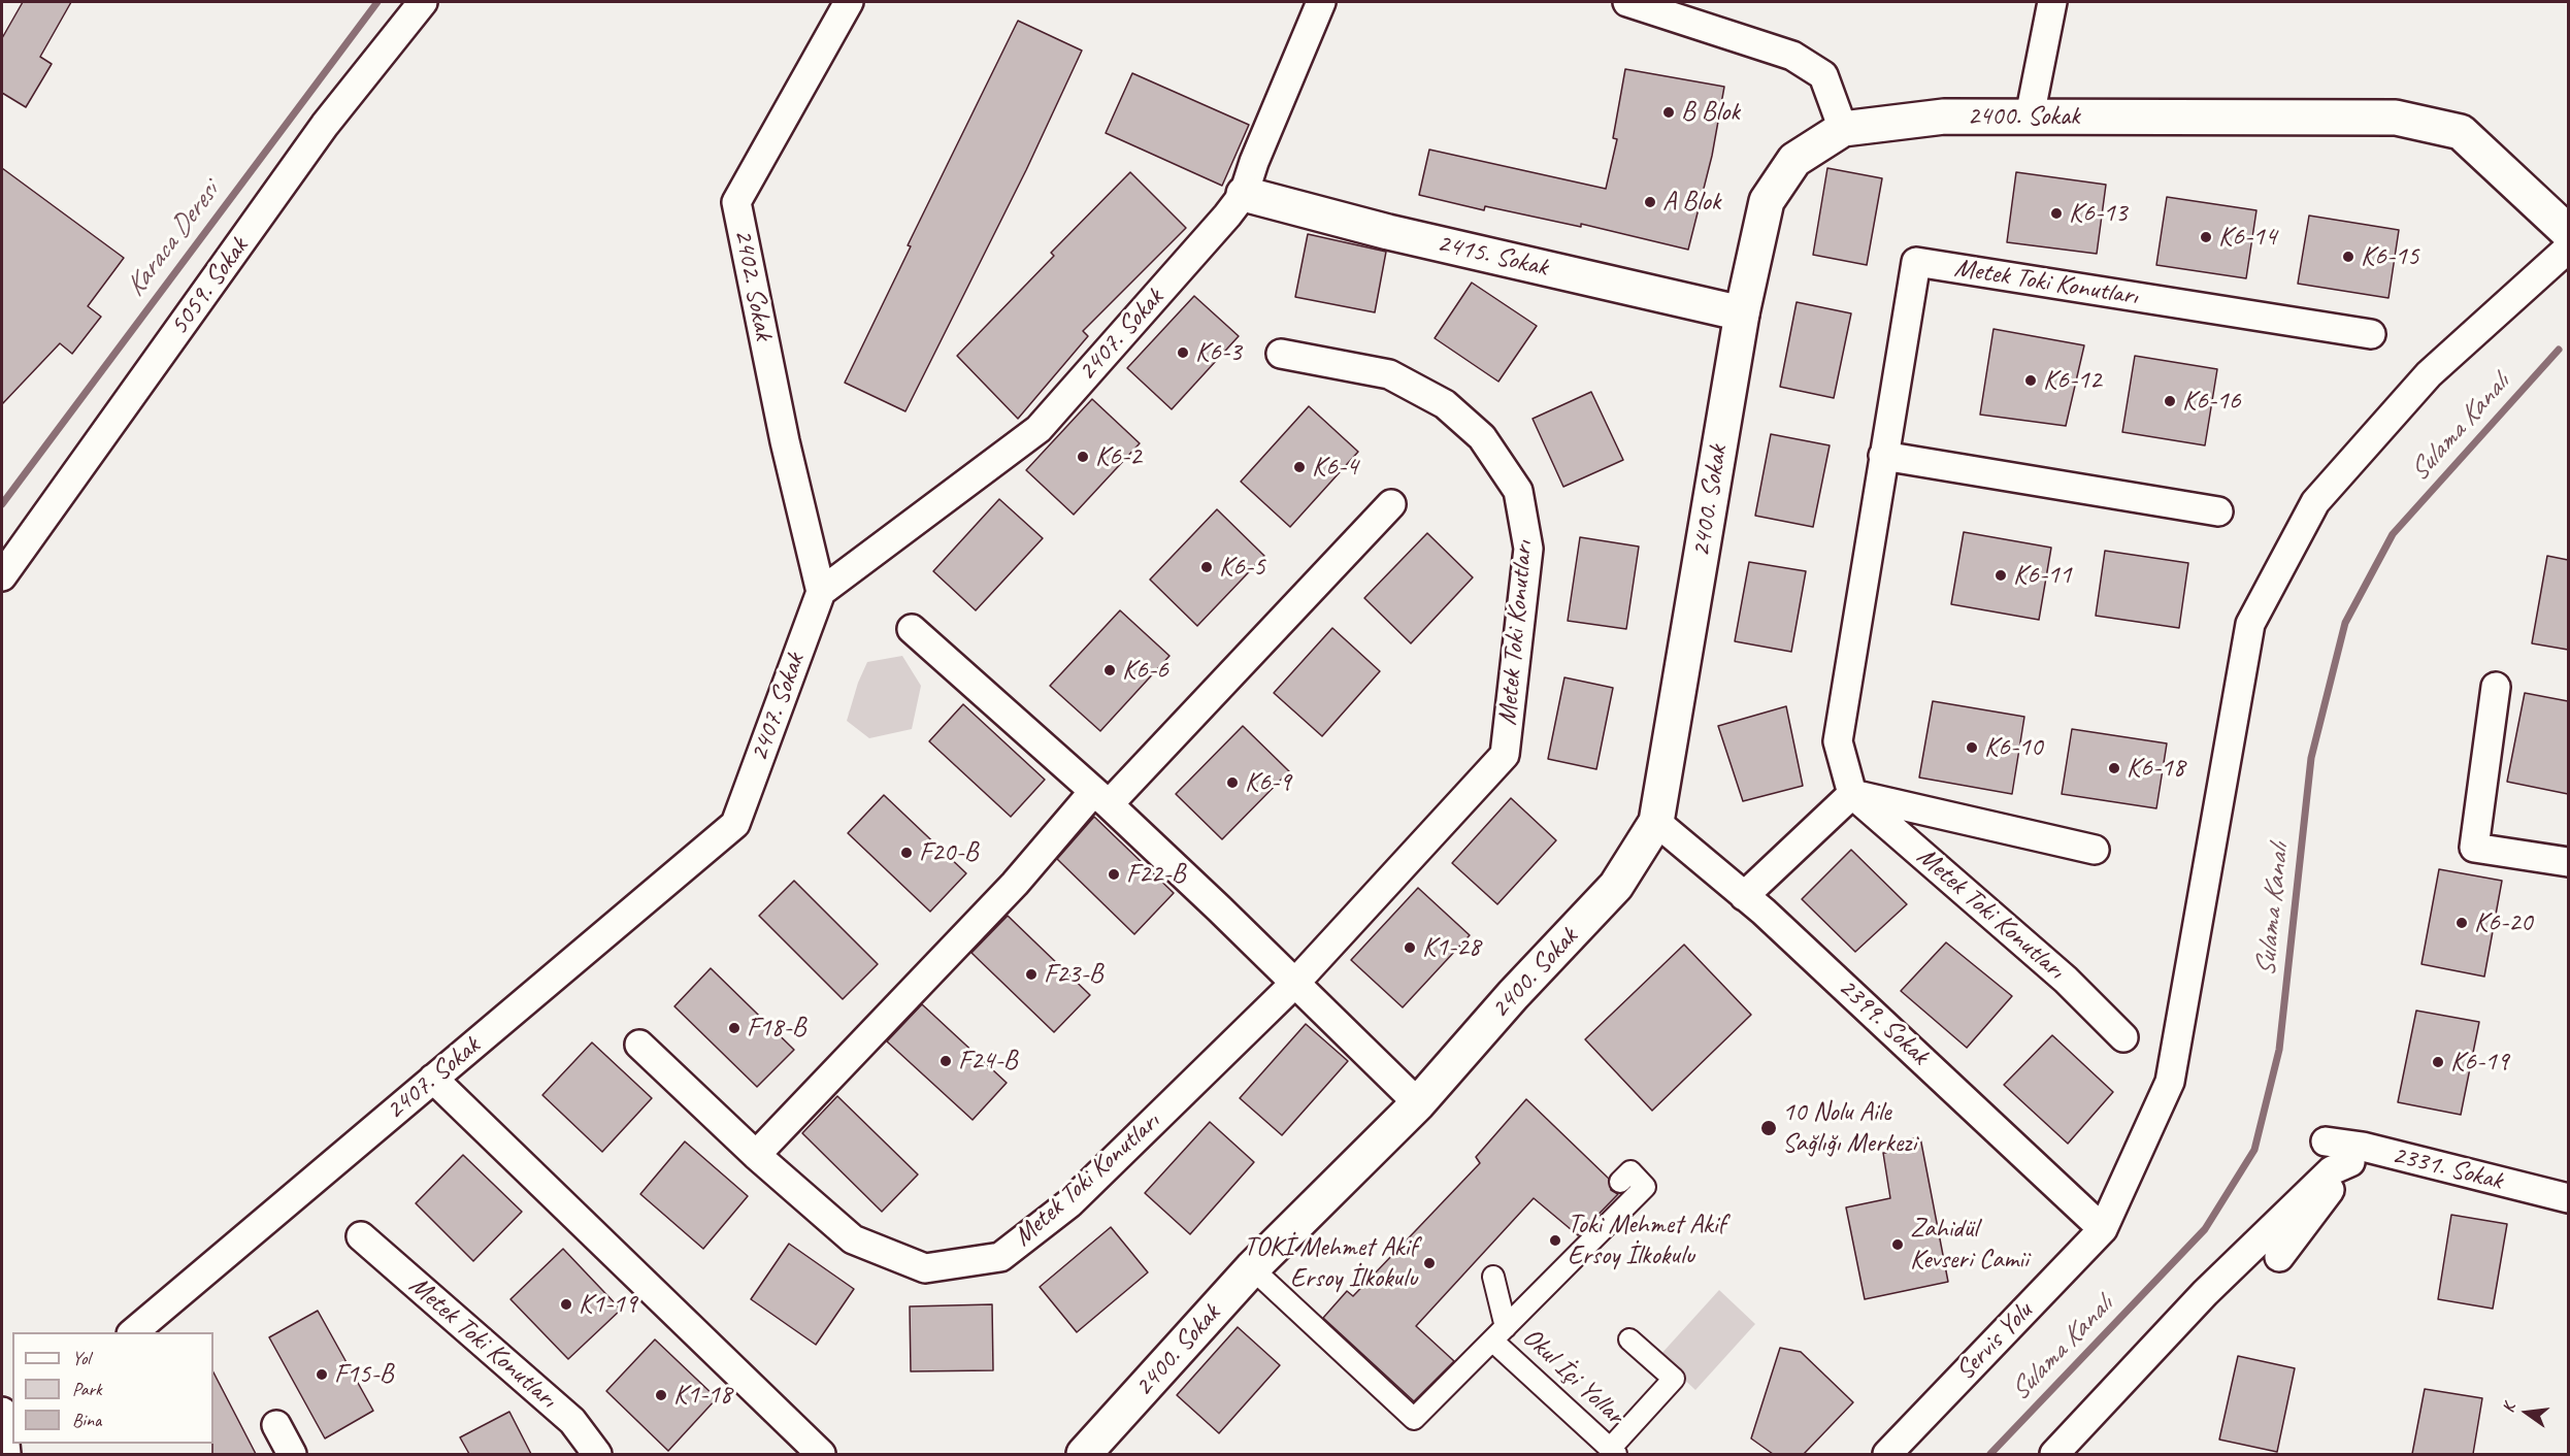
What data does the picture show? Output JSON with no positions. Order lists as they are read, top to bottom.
{
  "streets": {
    "main road": ["2400. Sokak", "2415. Sokak"],
    "street": [
      "Metek Toki Konutları",
      "2402. Sokak",
      "5059. Sokak",
      "2407. Sokak",
      "2399. Sokak",
      "2331. Sokak",
      "Servis Yolu",
      "Okul İçi Yollar"
    ]
  },
  "crossings": [
    ["2400. Sokak", "2415. Sokak"],
    ["2400. Sokak", "2399. Sokak"],
    ["2400. Sokak", "Okul İçi Yollar"],
    ["2415. Sokak", "2407. Sokak"],
    ["2402. Sokak", "2407. Sokak"],
    ["2399. Sokak", "Servis Yolu"]
  ],
  "water": ["Karaca Deresi", "Sulama Kanalı"],
  "places": [
    "B Blok",
    "A Blok",
    "K6-13",
    "K6-14",
    "K6-15",
    "K6-3",
    "K6-12",
    "K6-16",
    "K6-2",
    "K6-4",
    "K6-5",
    "K6-11",
    "K6-6",
    "K6-10",
    "K6-18",
    "K6-9",
    "F20-B",
    "F22-B",
    "K6-20",
    "K1-28",
    "F23-B",
    "F18-B",
    "F24-B",
    "K6-19",
    "10 Nolu Aile Sağlığı Merkezi",
    "Toki Mehmet Akif Ersoy İlkokulu",
    "Zahidül Kevseri Camii",
    "TOKİ Mehmet Akif Ersoy İlkokulu",
    "K1-19",
    "F15-B",
    "K1-18"
  ],
  "legend": ["Yol", "Park", "Bina"],
  "north": "left"
}
